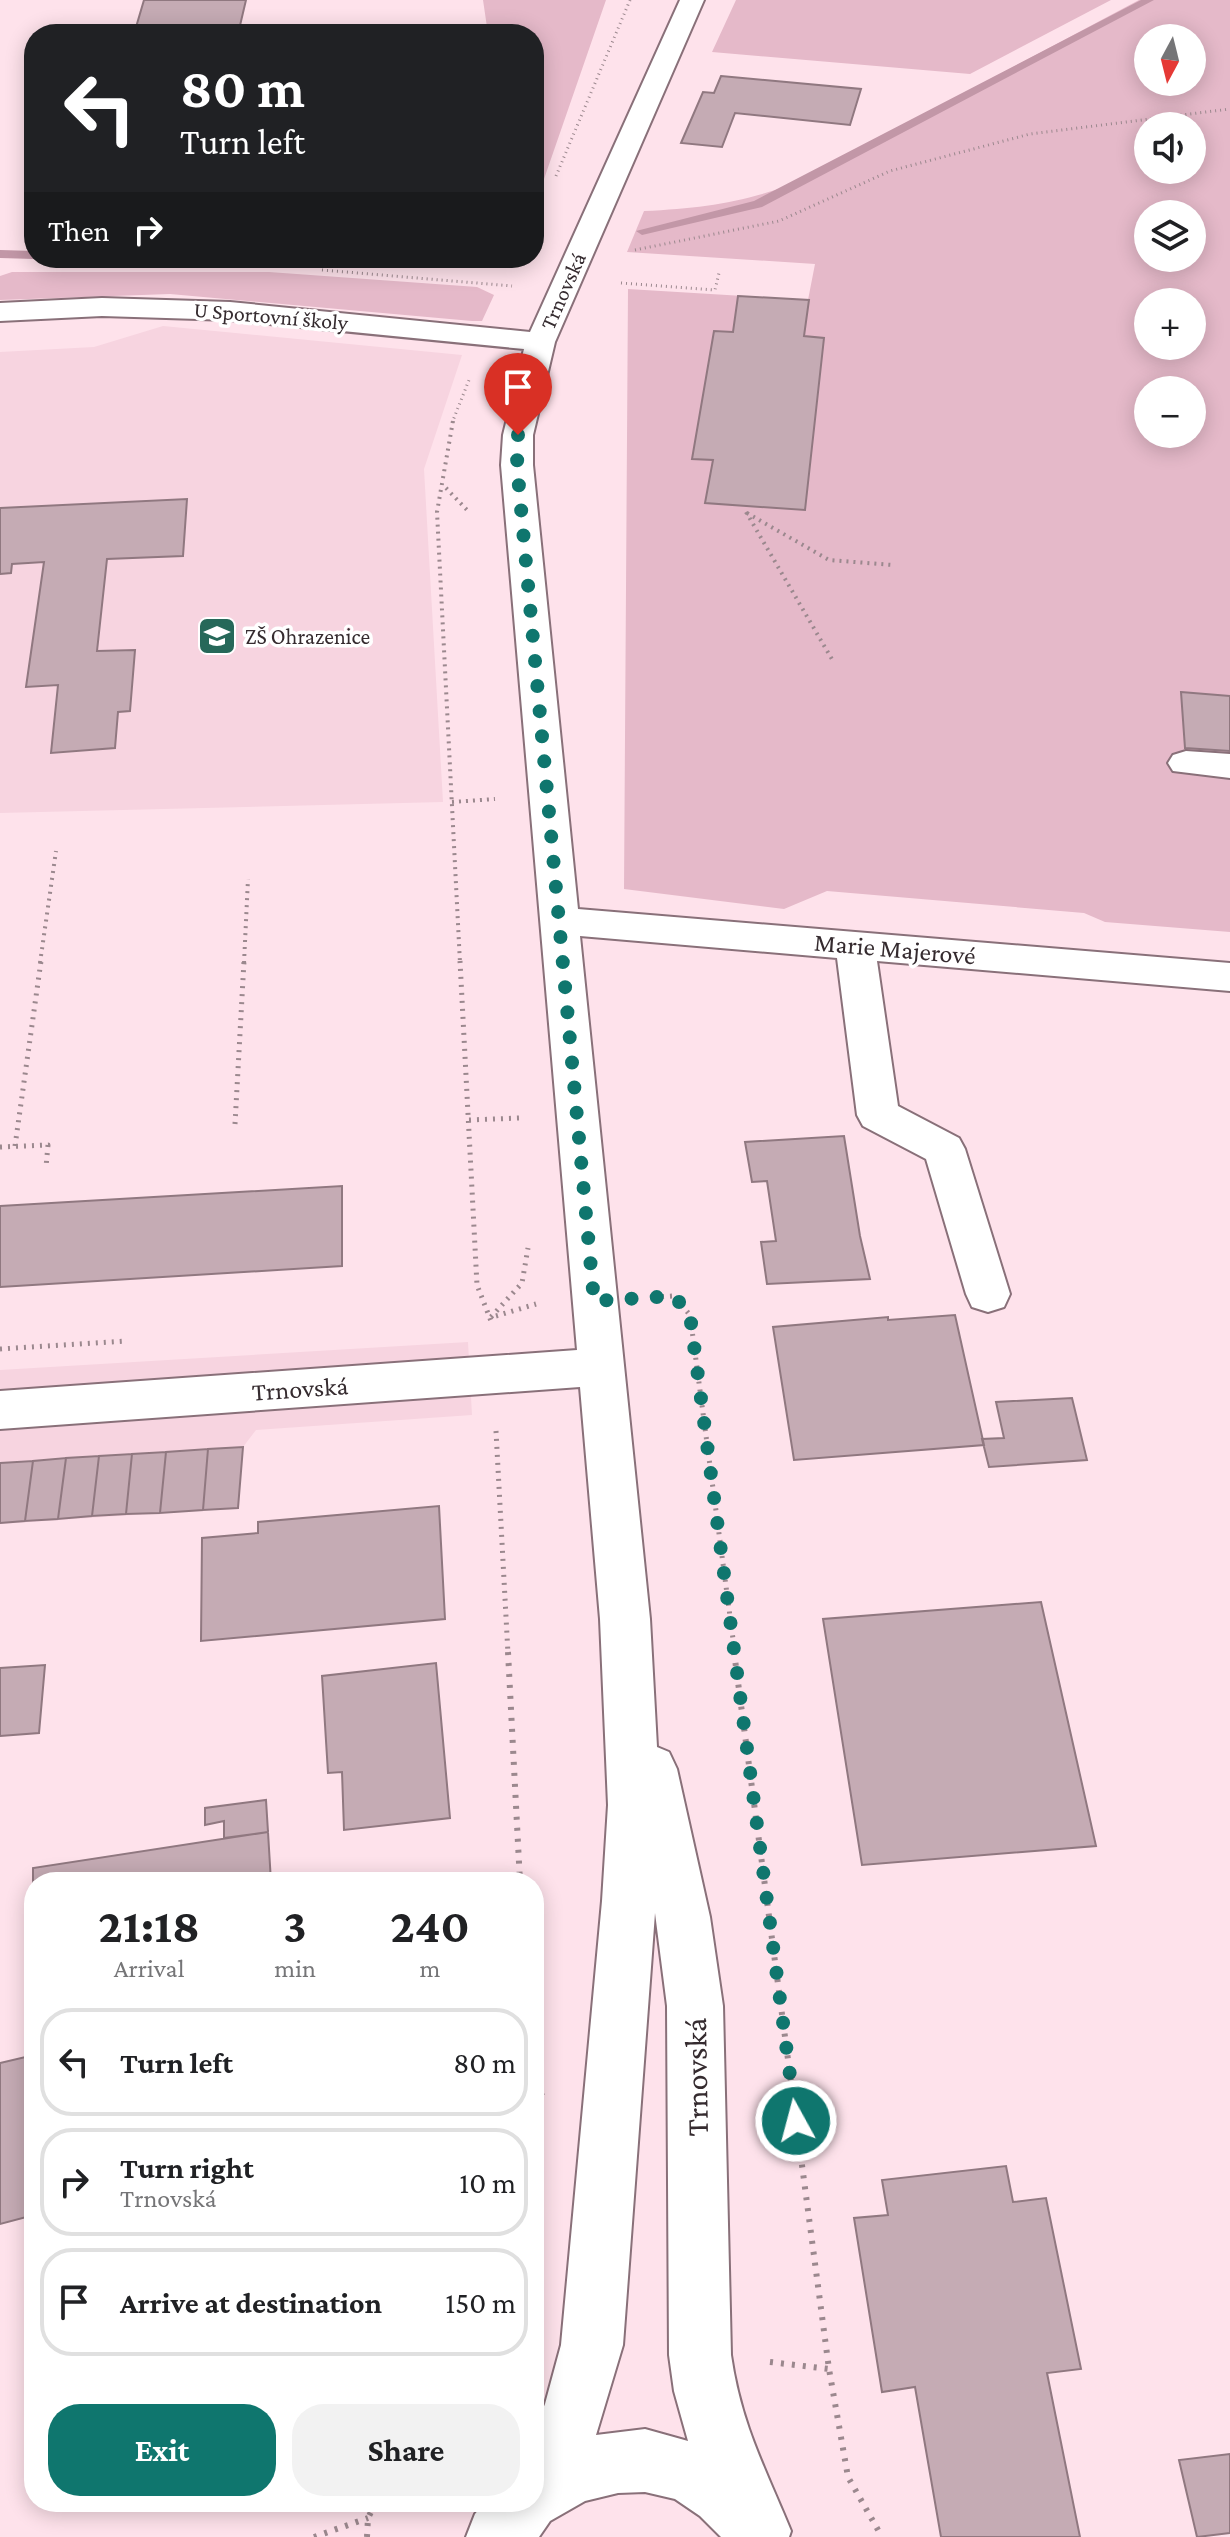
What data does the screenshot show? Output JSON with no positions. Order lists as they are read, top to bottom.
{
  "streets": {
    "street": ["Trnovská", "U Sportovní školy", "Marie Majerové"]
  },
  "crossings": [
    ["Trnovská", "U Sportovní školy"],
    ["Trnovská", "Marie Majerové"]
  ],
  "places": {
    "school or university": ["ZŠ Ohrazenice"]
  },
  "north": "bottom",
  "page": {
    "map_buttons": ["+", "−"],
    "turn": ["80 m", "Turn left"],
    "then": "Then",
    "eta": [
      "21:18",
      "Arrival",
      "3",
      "min",
      "240",
      "m"
    ],
    "list": [
      {
        "name": "Turn left",
        "value": "80 m"
      },
      {
        "name": "Turn right",
        "note": "Trnovská",
        "value": "10 m"
      },
      {
        "name": "Arrive at destination",
        "value": "150 m"
      }
    ],
    "buttons": ["Exit", "Share"]
  }
}
